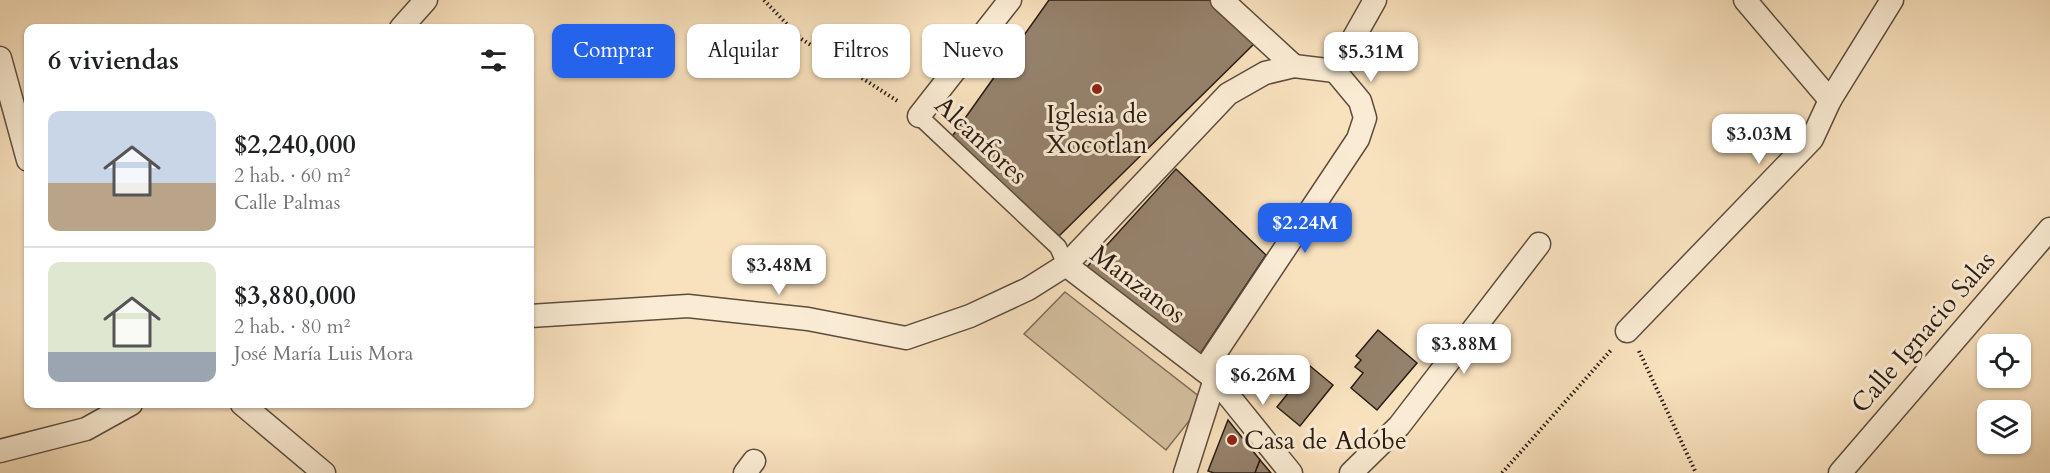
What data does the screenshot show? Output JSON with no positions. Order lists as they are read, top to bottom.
{
  "streets": {
    "street": ["Alcanfores", "Manzanos", "Calle Ignacio Salas"]
  },
  "crossings": [
    ["Alcanfores", "Manzanos"]
  ],
  "places": ["Iglesia de Xocotlan", "Casa de Adobe"],
  "page": {
    "chip": [
      "Comprar",
      "Alquilar",
      "Filtros",
      "Nuevo"
    ],
    "heading": "6 viviendas",
    "price": [
      "$5.31M",
      "$3.03M",
      "$2.24M",
      "$3.48M",
      "$3.88M",
      "$6.26M"
    ],
    "list": [
      {
        "name": "$2,240,000",
        "note": "2 hab. · 60 m² · Calle Palmas"
      },
      {
        "name": "$3,880,000",
        "note": "2 hab. · 80 m² · José María Luis Mora"
      }
    ]
  }
}
